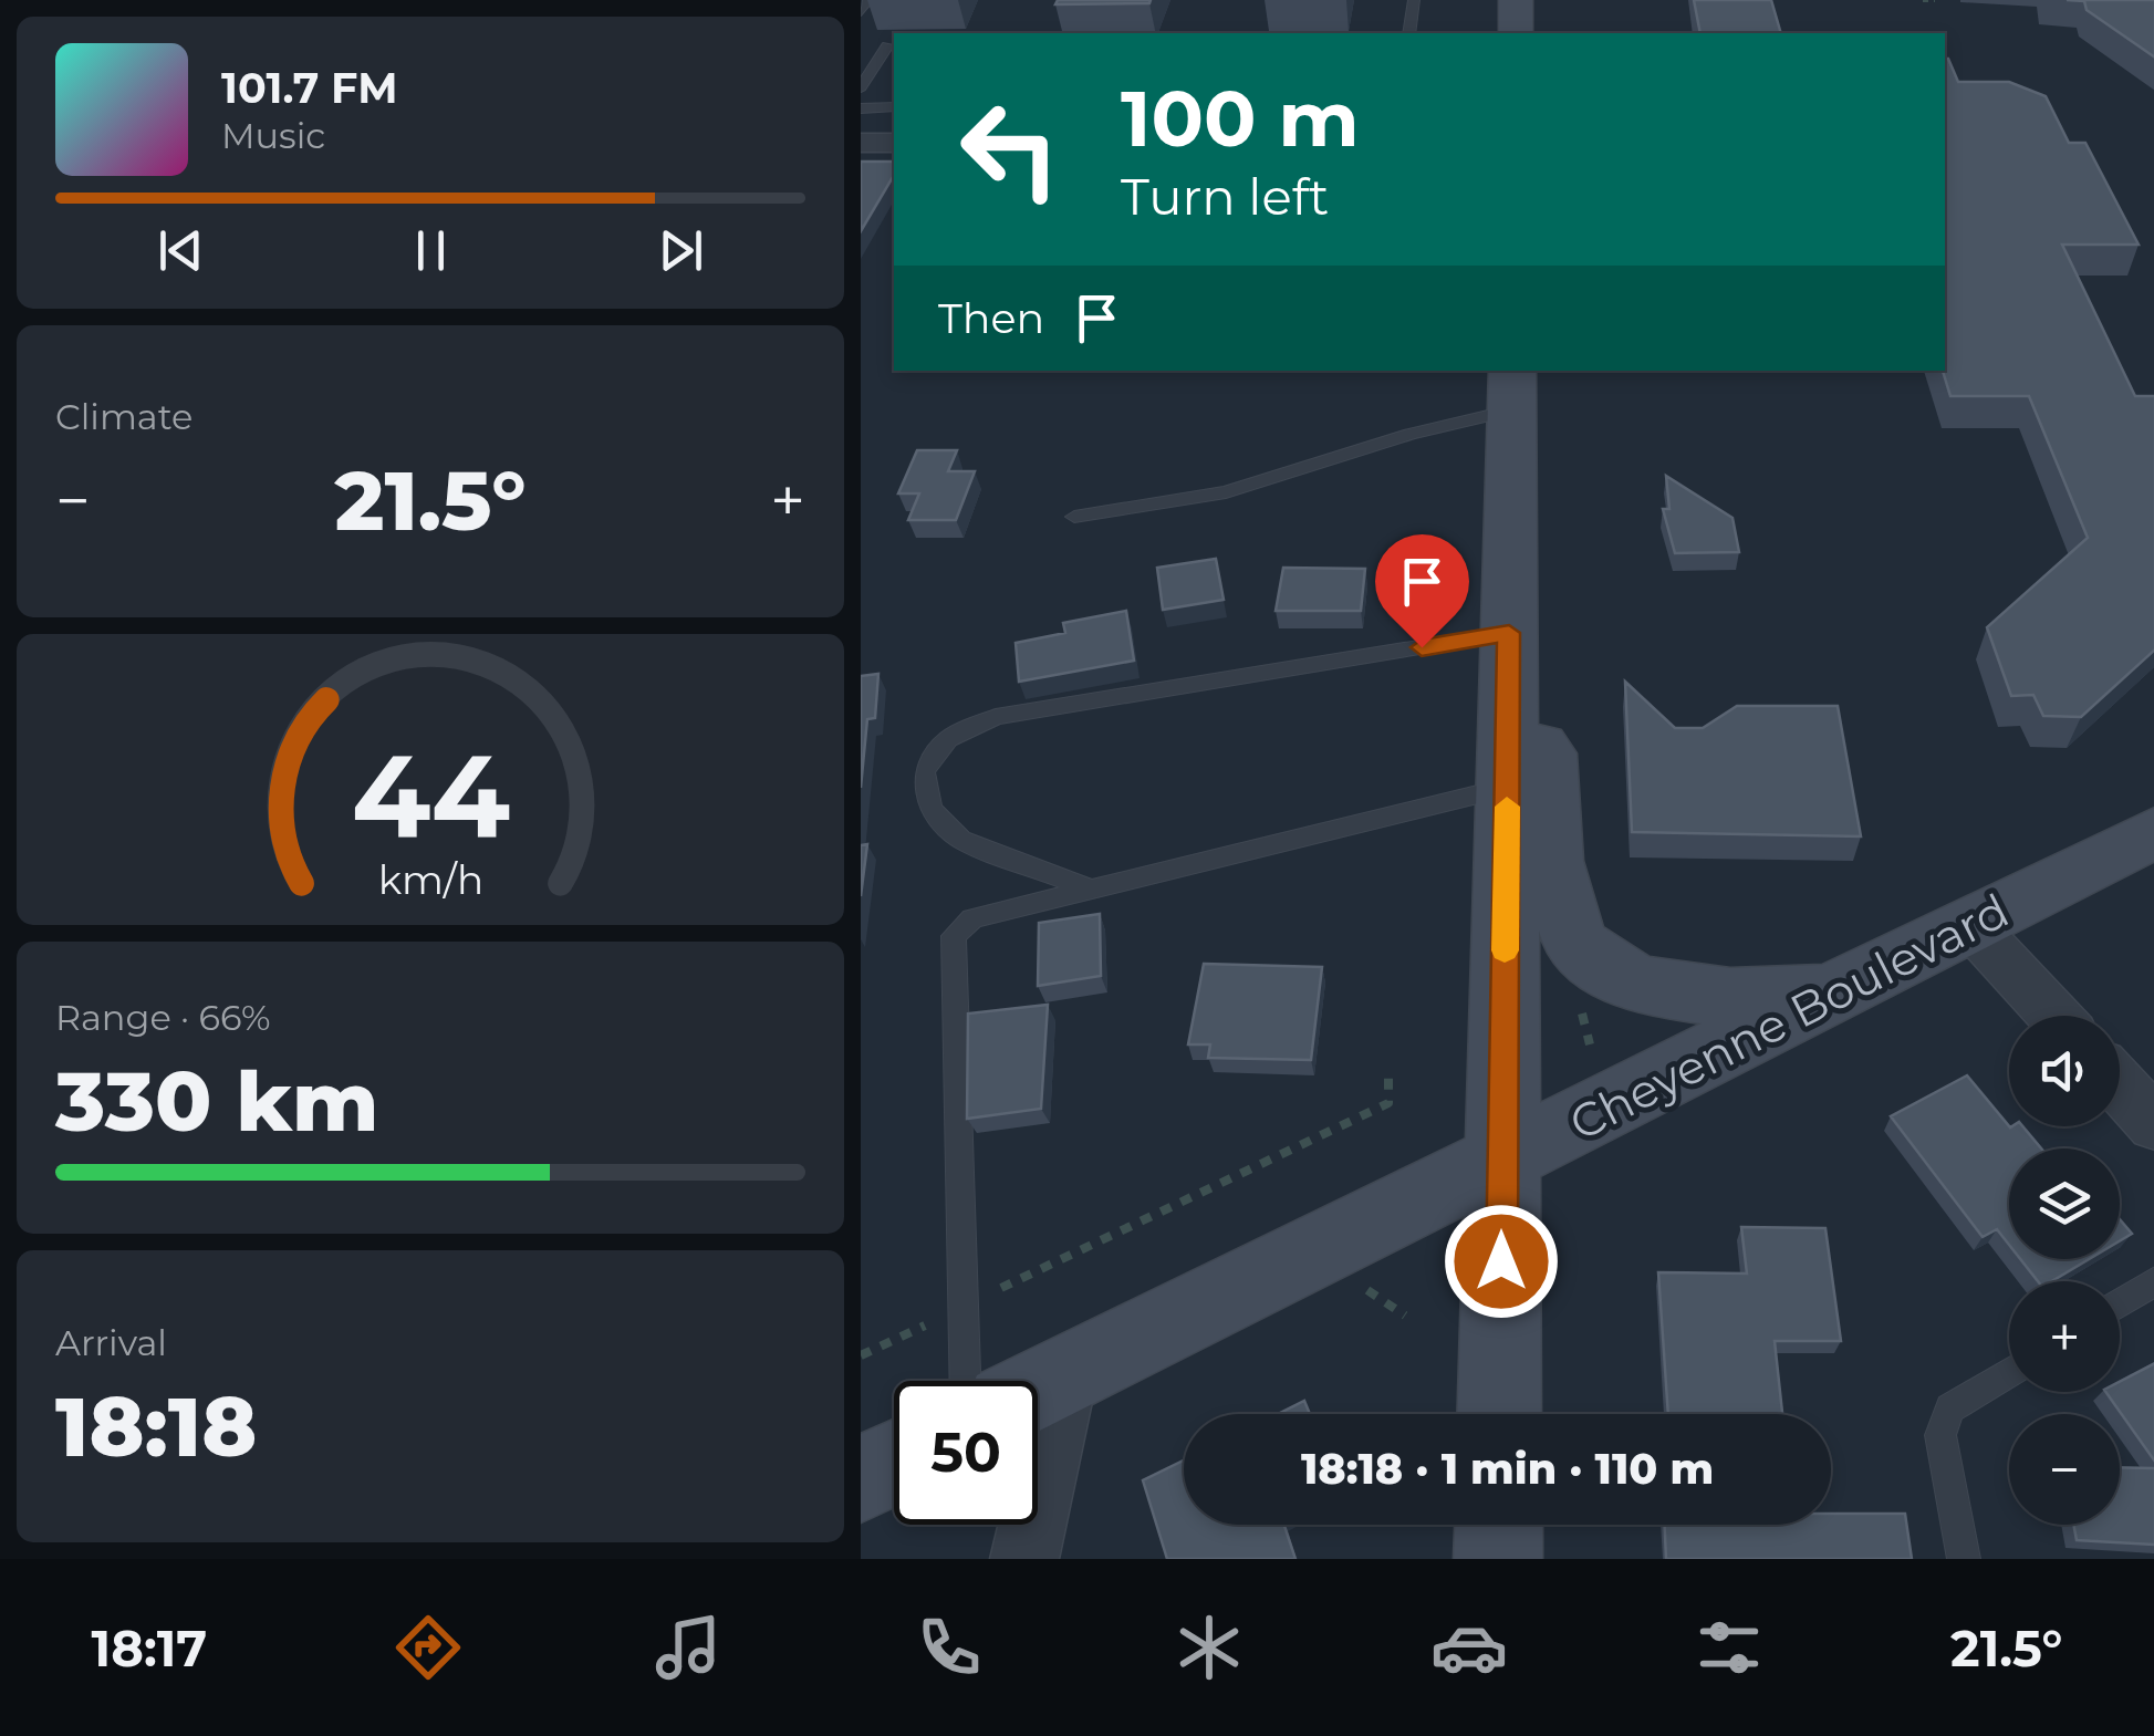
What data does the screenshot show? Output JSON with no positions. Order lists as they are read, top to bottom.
{
  "streets": {
    "main road": ["Cheyenne Boulevard"]
  },
  "page": {
    "turn": ["100 m", "Turn left"],
    "song": ["101.7 FM", "Music"],
    "then": "Then",
    "tile": [
      "Climate",
      ["Range · 66%", "330 km"],
      ["Arrival", "18:18"]
    ],
    "heat": ["−", "21.5°", "+"],
    "map_buttons": ["+", "−"],
    "limit": "50",
    "trip": "18:18 · 1 min · 110 m",
    "tabs": ["18:17", "21.5°"],
    "gauge": ["44", "km/h"]
  }
}
